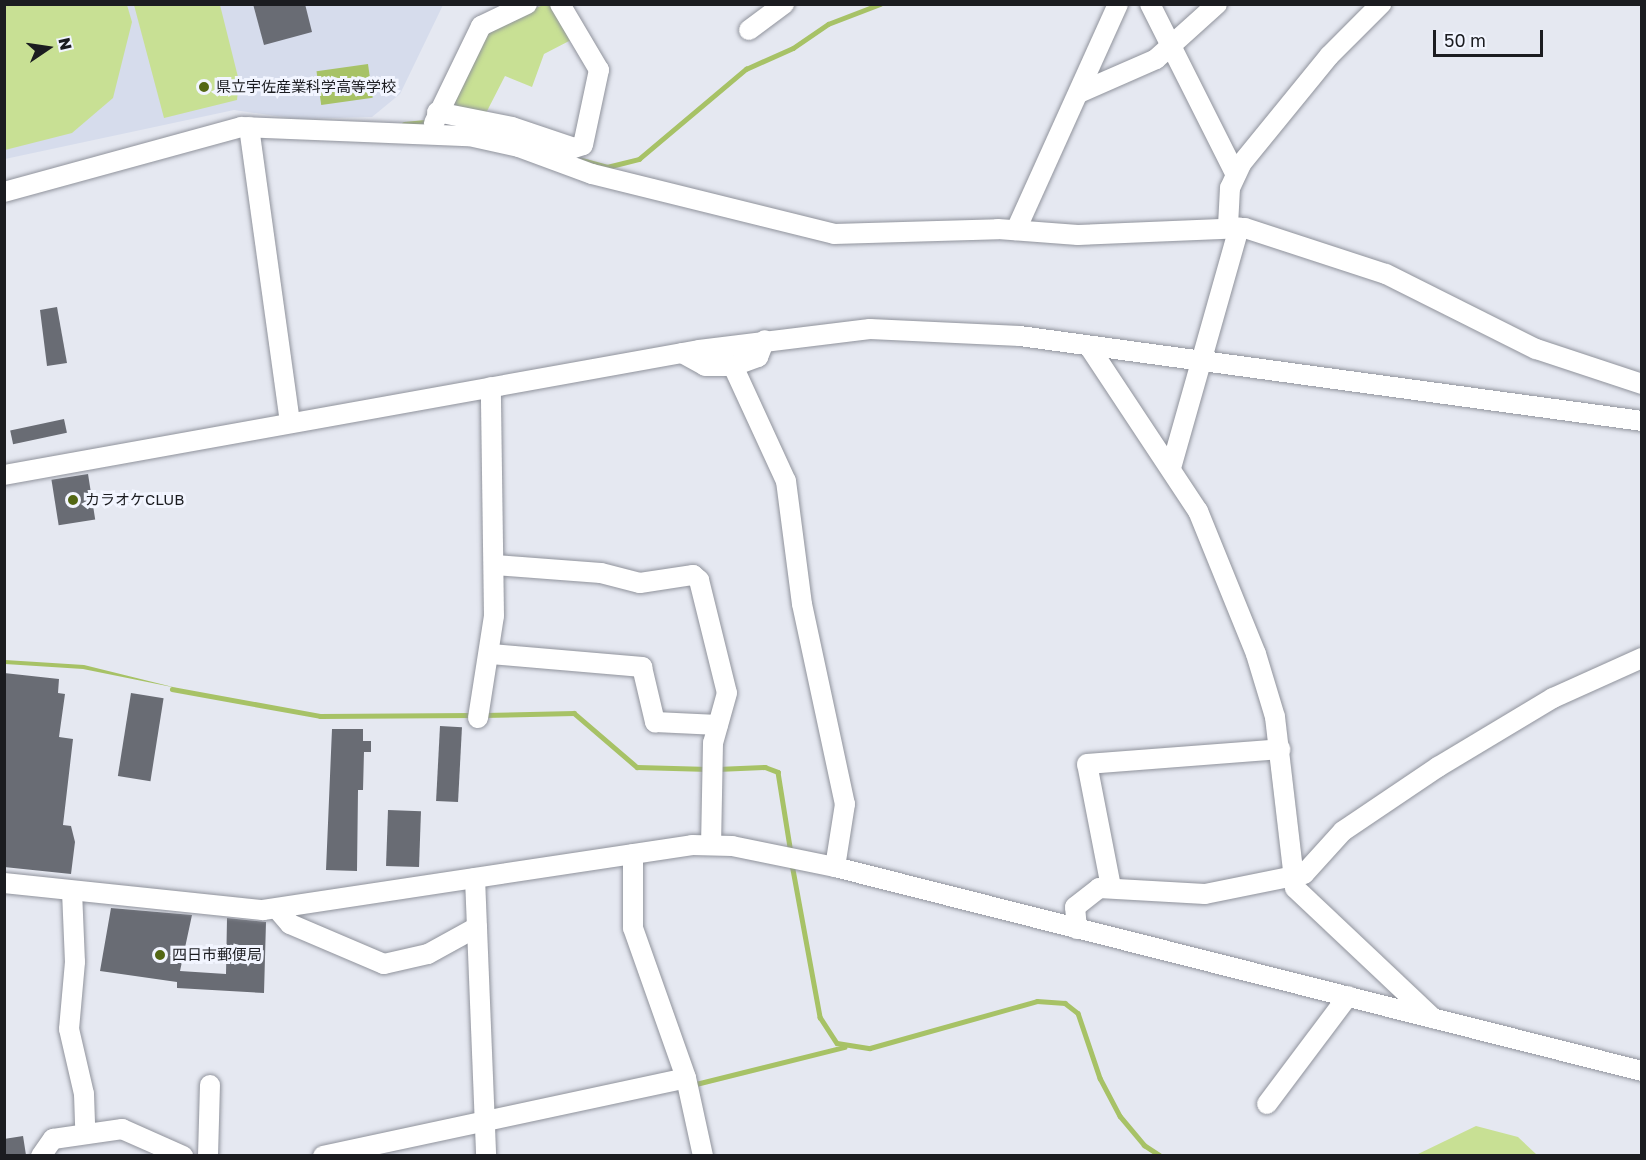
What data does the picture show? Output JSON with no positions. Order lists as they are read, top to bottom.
{
  "places": ["県立宇佐産業科学高等学校", "カラオケCLUB", "四日市郵便局"],
  "scale_bar": "50 m",
  "north": "right"
}
